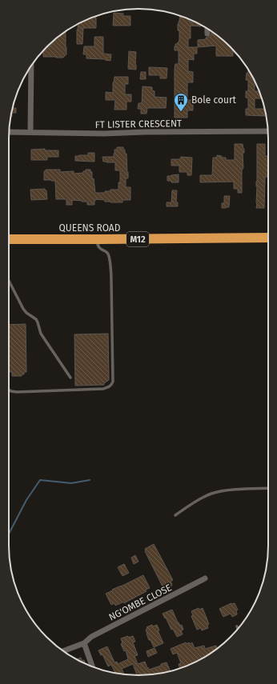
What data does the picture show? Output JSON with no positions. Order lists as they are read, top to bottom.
{
  "streets": {
    "highway": ["QUEENS ROAD", "M12"],
    "street": ["FT LISTER CRESCENT", "NG'OMBE CLOSE"]
  },
  "places": {
    "building": ["Bole court"]
  }
}
